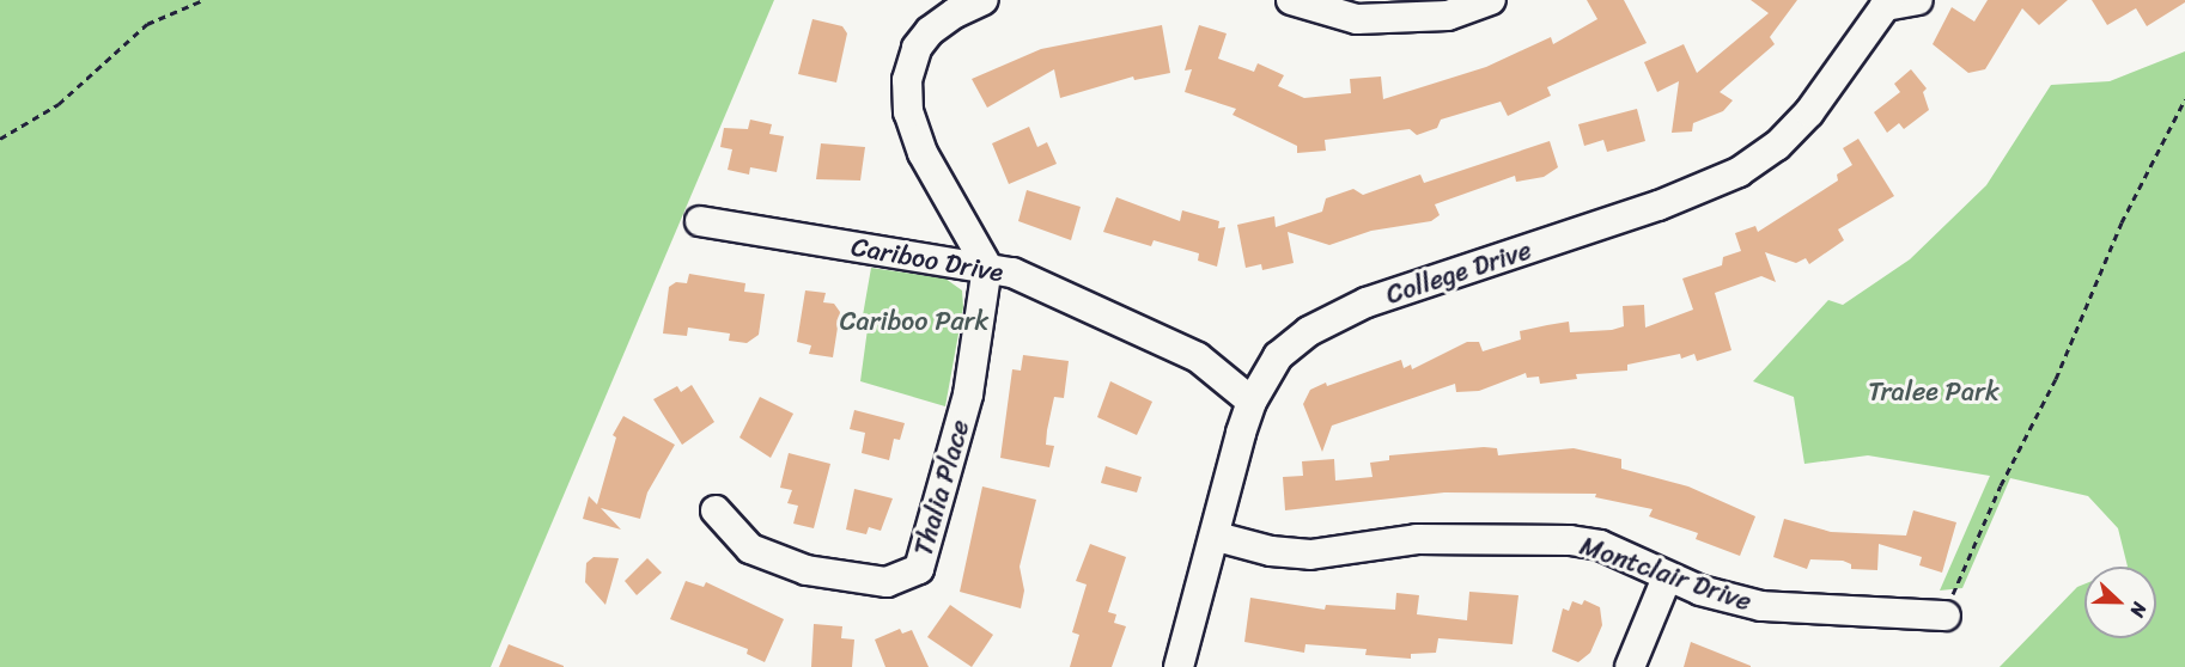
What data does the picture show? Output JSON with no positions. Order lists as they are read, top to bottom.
{
  "streets": {
    "street": [
      "Cariboo Drive",
      "College Drive",
      "Thalia Place",
      "Montclair Drive"
    ]
  },
  "crossings": [
    ["Cariboo Drive", "College Drive"],
    ["Cariboo Drive", "Thalia Place"],
    ["College Drive", "Montclair Drive"]
  ],
  "parks": ["Cariboo Park", "Tralee Park"],
  "north": "right"
}
